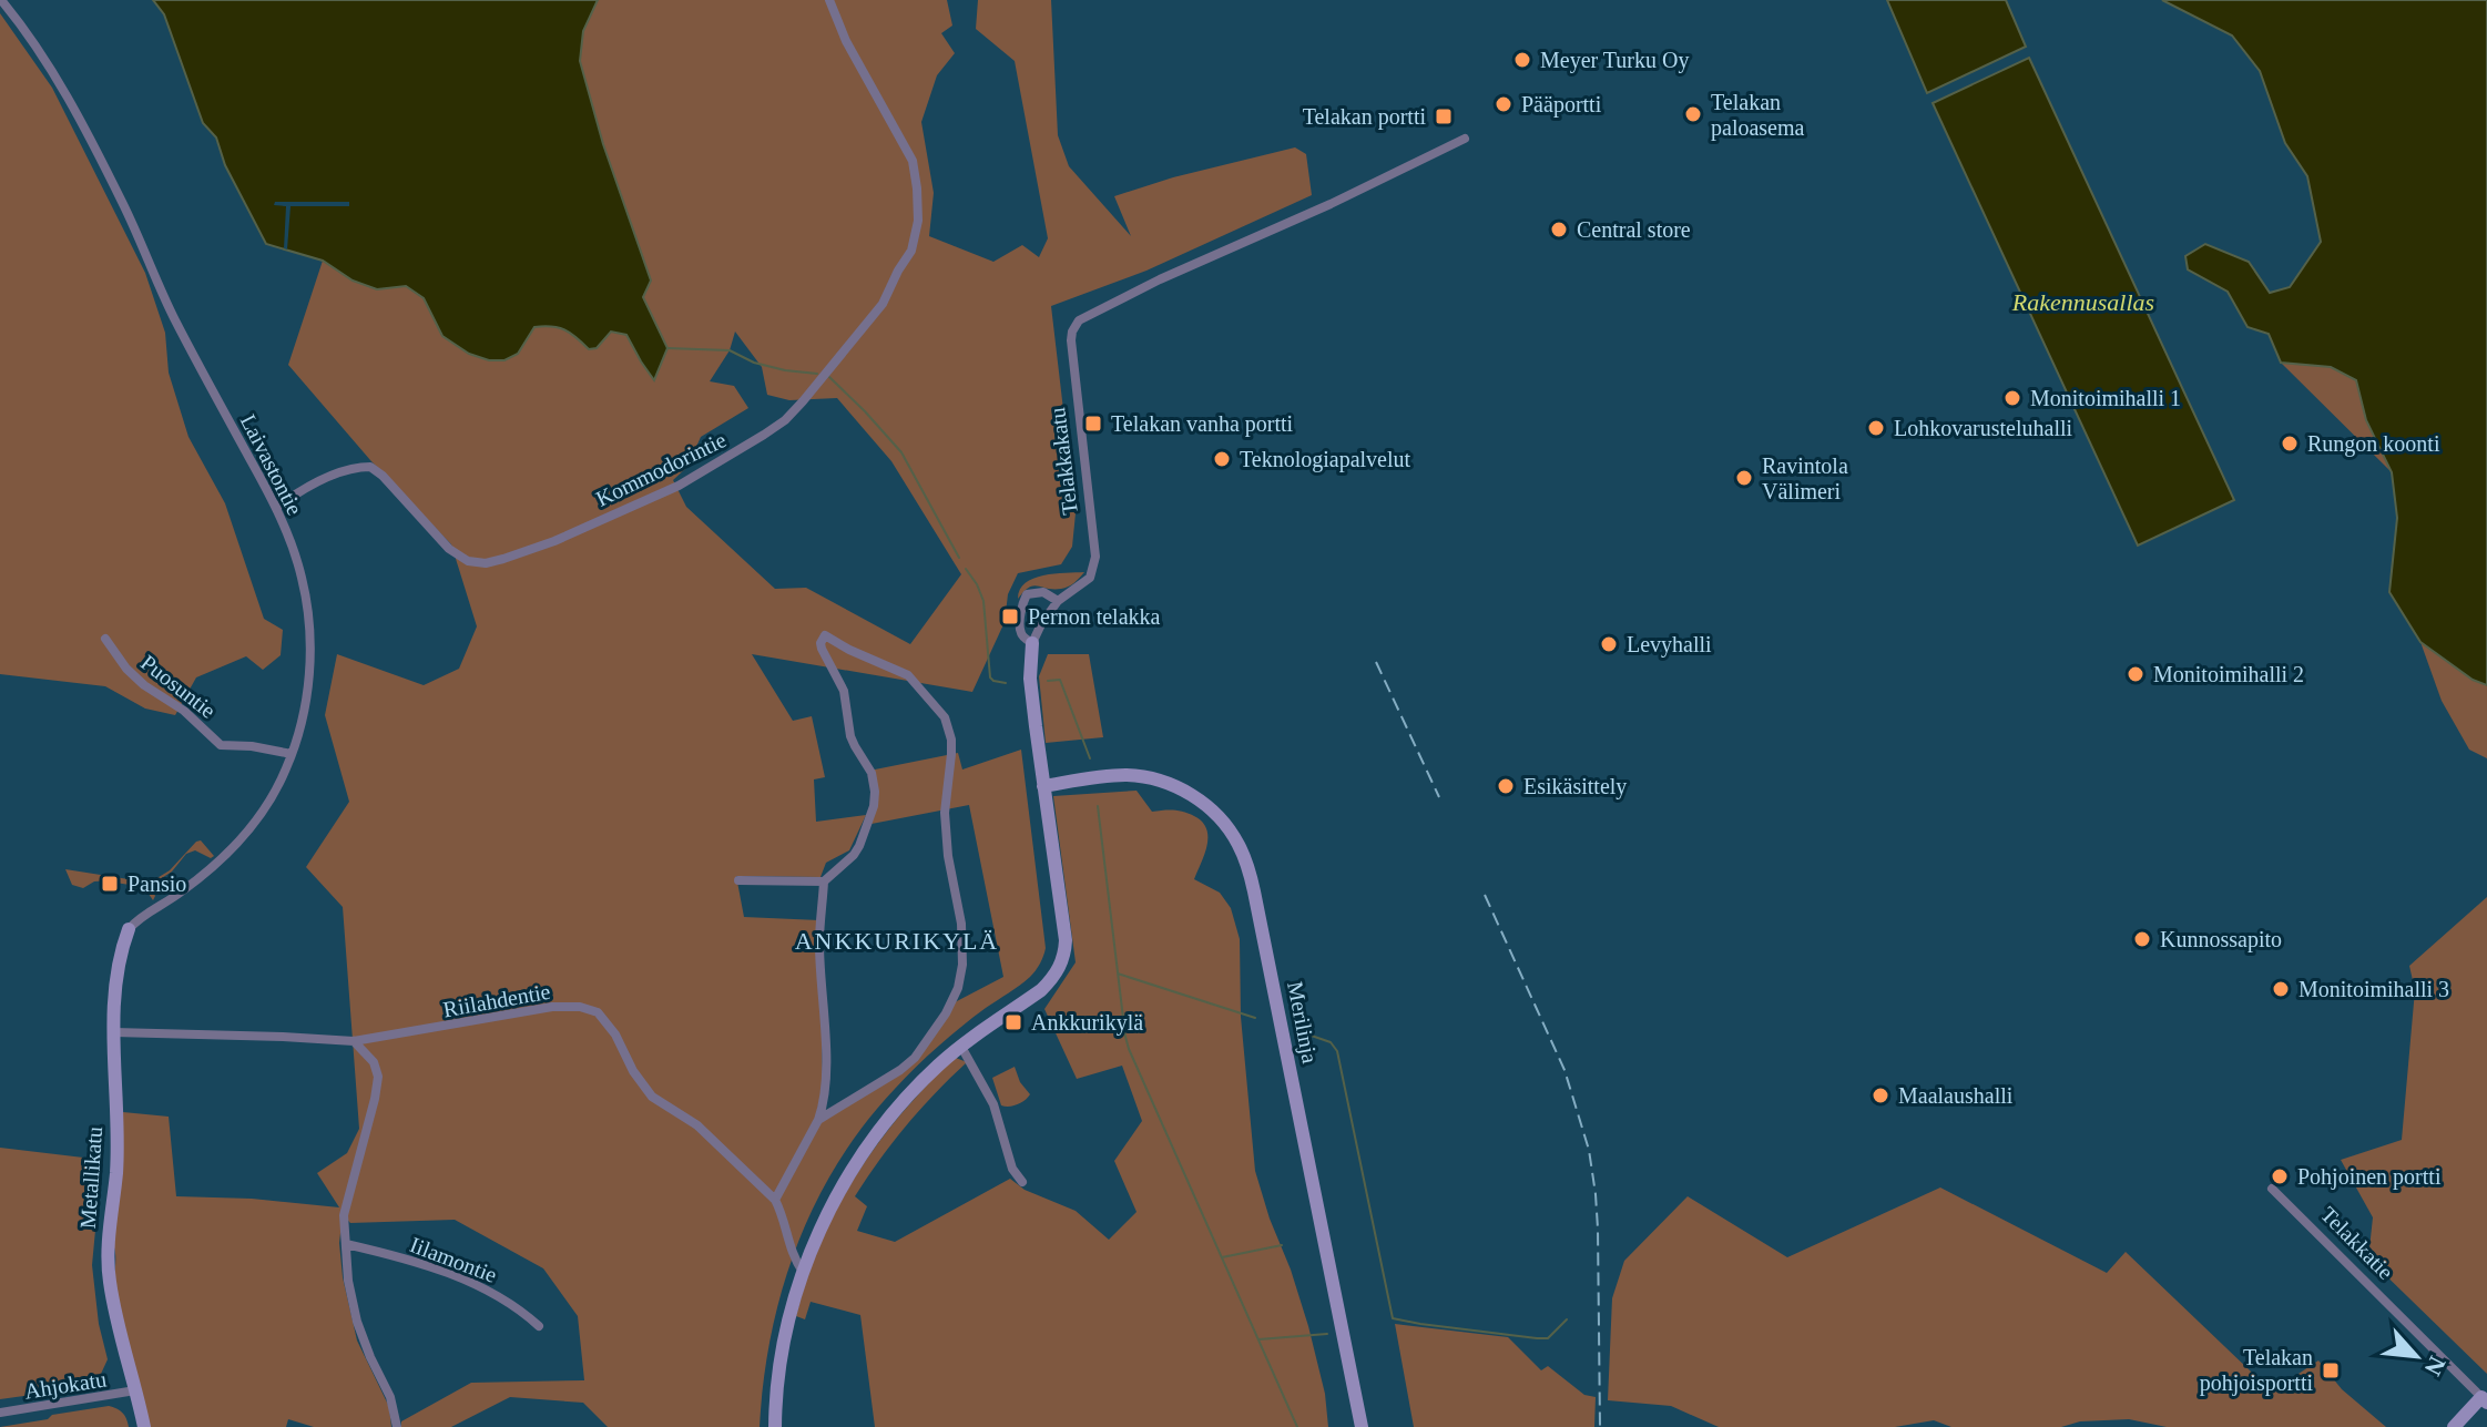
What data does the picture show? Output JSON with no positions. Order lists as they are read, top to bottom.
{
  "streets": {
    "street": [
      "Telakkakatu",
      "Laivastontie",
      "Kommodorintie",
      "Puosuntie",
      "Riilahdentie",
      "Merilinja",
      "Metallikatu",
      "Telakkatie",
      "Iilamontie",
      "Ahjokatu"
    ]
  },
  "crossings": [
    ["Telakkakatu", "Merilinja"],
    ["Laivastontie", "Kommodorintie"],
    ["Laivastontie", "Puosuntie"],
    ["Laivastontie", "Metallikatu"],
    ["Riilahdentie", "Metallikatu"],
    ["Metallikatu", "Ahjokatu"]
  ],
  "districts": ["ANKKURIKYLÄ"],
  "water": ["Rakennusallas"],
  "places": {
    "other": [
      "Meyer Turku Oy",
      "Pääportti",
      "Telakan paloasema",
      "Central store",
      "Monitoimihalli 1",
      "Lohkovarusteluhalli",
      "Rungon koonti",
      "Teknologiapalvelut",
      "Ravintola Välimeri",
      "Levyhalli",
      "Monitoimihalli 2",
      "Esikäsittely",
      "Kunnossapito",
      "Monitoimihalli 3",
      "Maalaushalli",
      "Pohjoinen portti"
    ],
    "transit": [
      "Telakan portti",
      "Telakan vanha portti",
      "Pernon telakka",
      "Pansio",
      "Ankkurikylä",
      "Telakan pohjoisportti"
    ]
  },
  "north": "bottom right"
}
